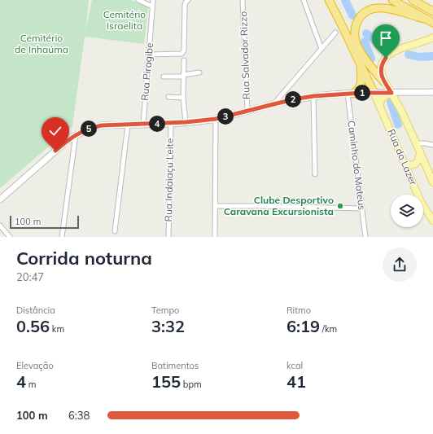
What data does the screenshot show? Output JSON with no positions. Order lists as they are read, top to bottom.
{
  "streets": {
    "main road": ["Rua do Lazer"],
    "street": [
      "Rua Salvador Rizzo",
      "Rua Piragibe",
      "Caminho do Mateus",
      "Rua Indaiaçu Leite"
    ]
  },
  "parks": ["Cemitério Israelita", "Cemitério de Inhaúma"],
  "places": ["Clube Desportivo Caravana Excursionista"],
  "scale_bar": "100 m",
  "page": {
    "pins": [
      "1",
      "2",
      "3",
      "4",
      "5"
    ],
    "scale": "100 m",
    "heading": ["Corrida noturna", "20:47"],
    "stats": [
      ["Distância", "0.56 km"],
      ["Tempo", "3:32"],
      ["Ritmo", "6:19 /km"],
      ["Elevação", "4 m"],
      ["Batimentos", "155 bpm"],
      ["kcal", "41"]
    ],
    "list": [
      {
        "name": "100 m",
        "note": "6:38"
      }
    ]
  }
}
